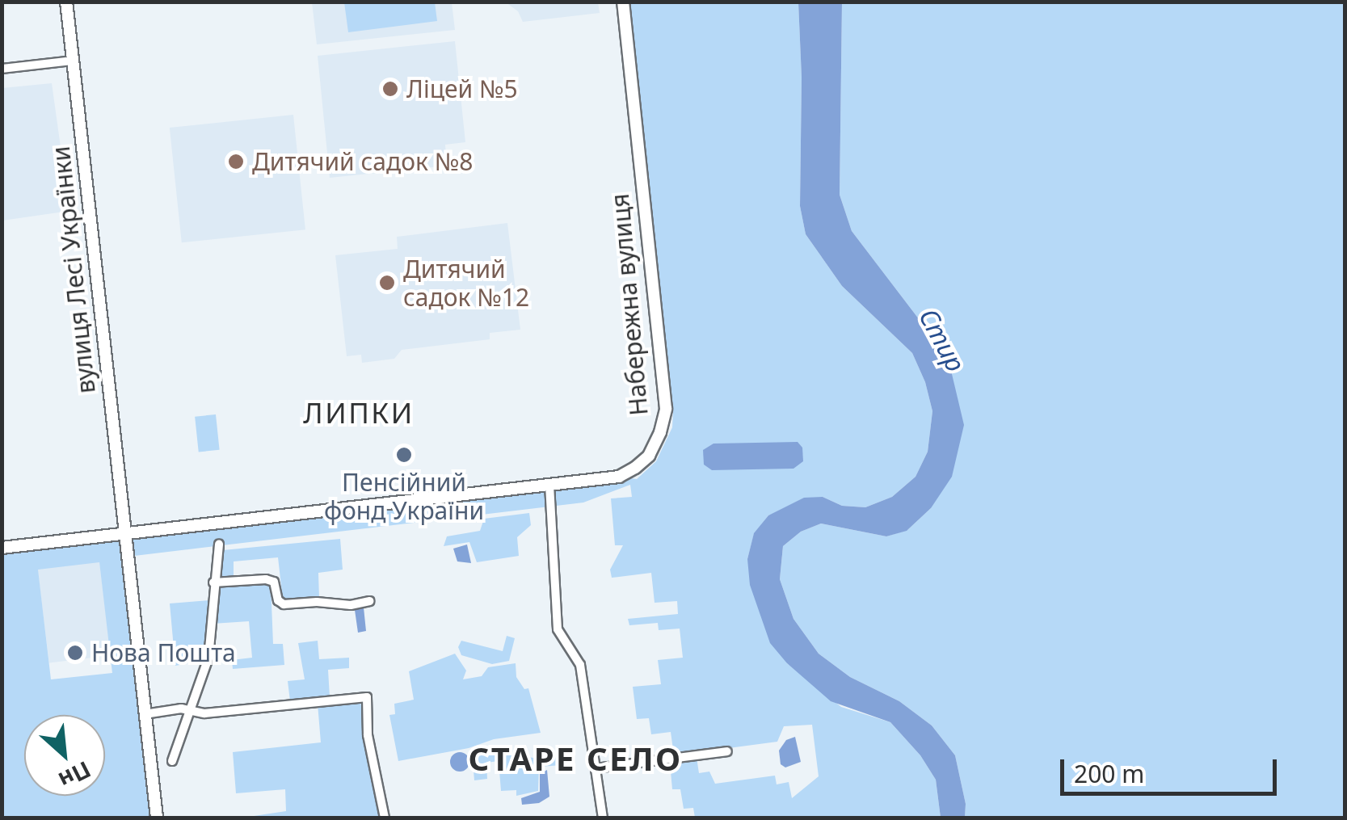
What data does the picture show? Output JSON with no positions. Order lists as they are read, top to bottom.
{
  "streets": {
    "street": ["вулиця Лесі Українки", "Набережна вулиця"]
  },
  "crossings": [
    ["вулиця Лесі Українки", "Набережна вулиця"]
  ],
  "districts": ["ЛИПКИ", "СТАРЕ СЕЛО"],
  "water": ["Стир"],
  "places": [
    "Ліцей №5",
    "Дитячий садок №8",
    "Дитячий садок №12",
    "Пенсійний фонд України",
    "Нова Пошта"
  ],
  "scale_bar": "200 m",
  "north": "bottom right"
}
